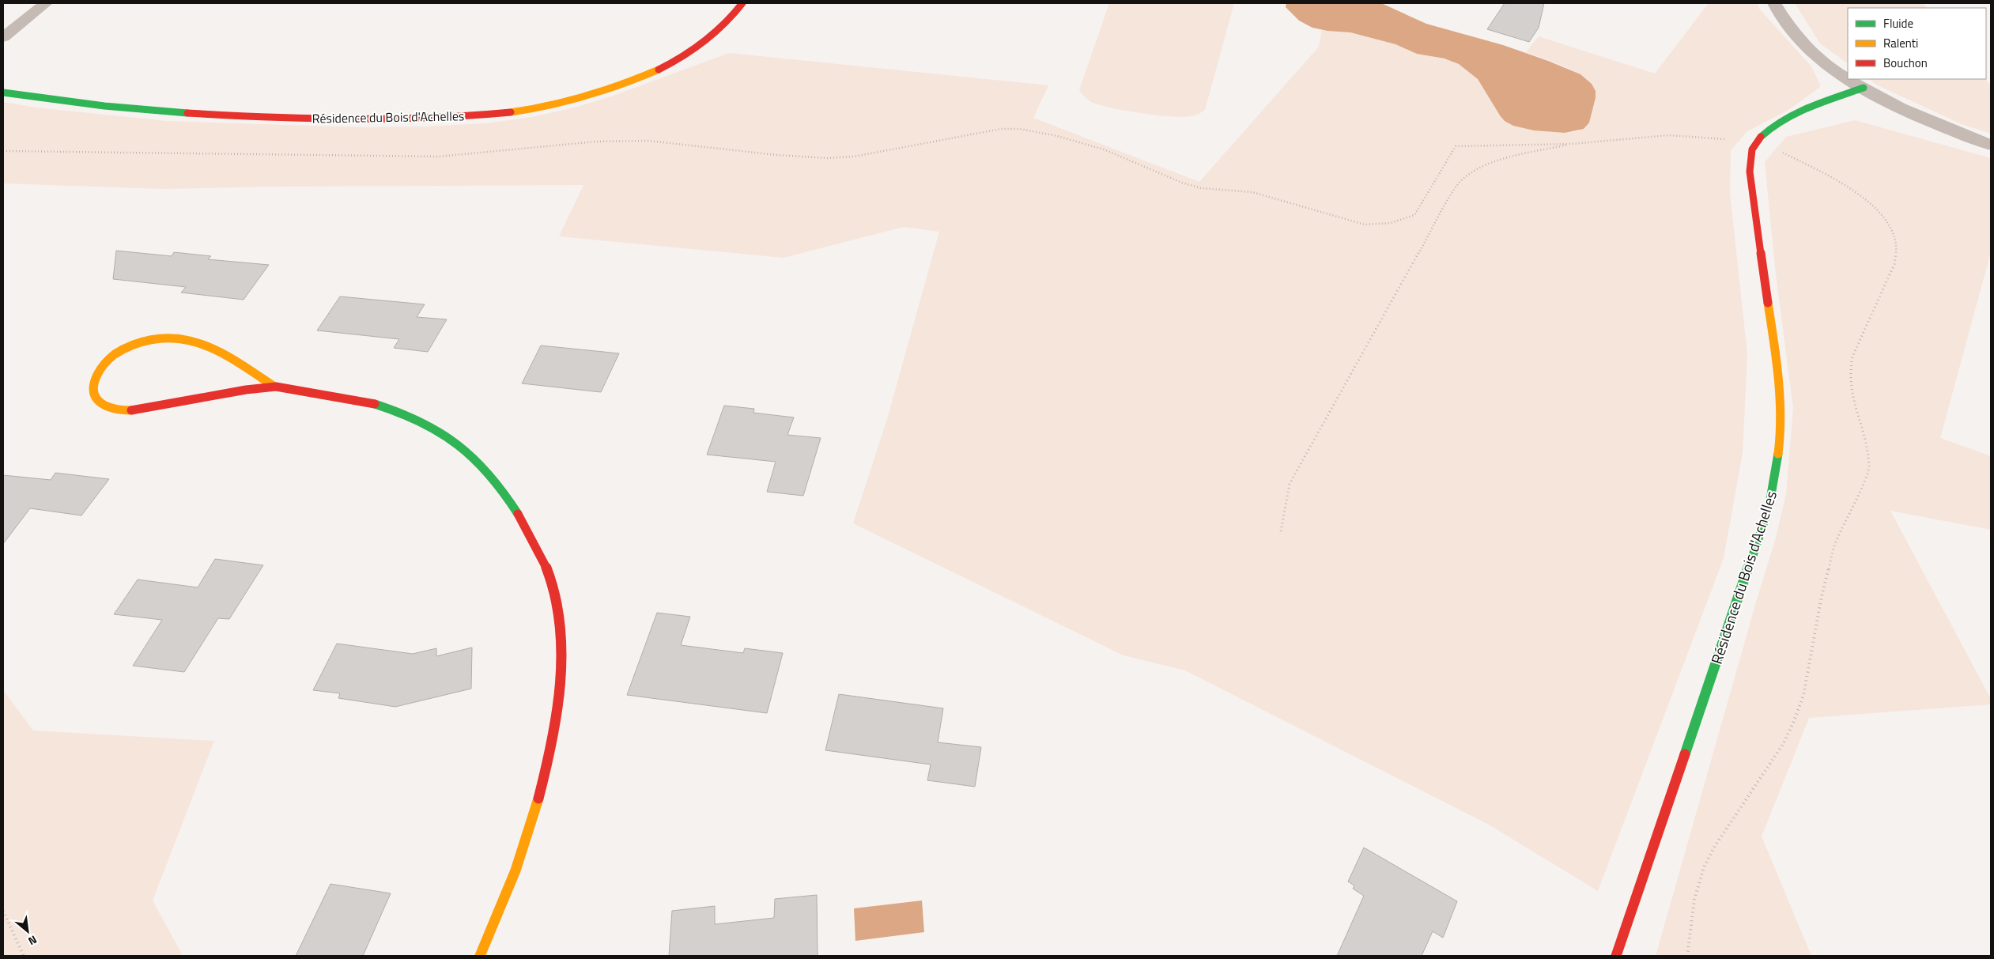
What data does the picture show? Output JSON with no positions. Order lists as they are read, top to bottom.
{
  "streets": {
    "street": ["Résidence du Bois d'Achelles"]
  },
  "legend": ["Fluide", "Ralenti", "Bouchon"],
  "north": "bottom right"
}
